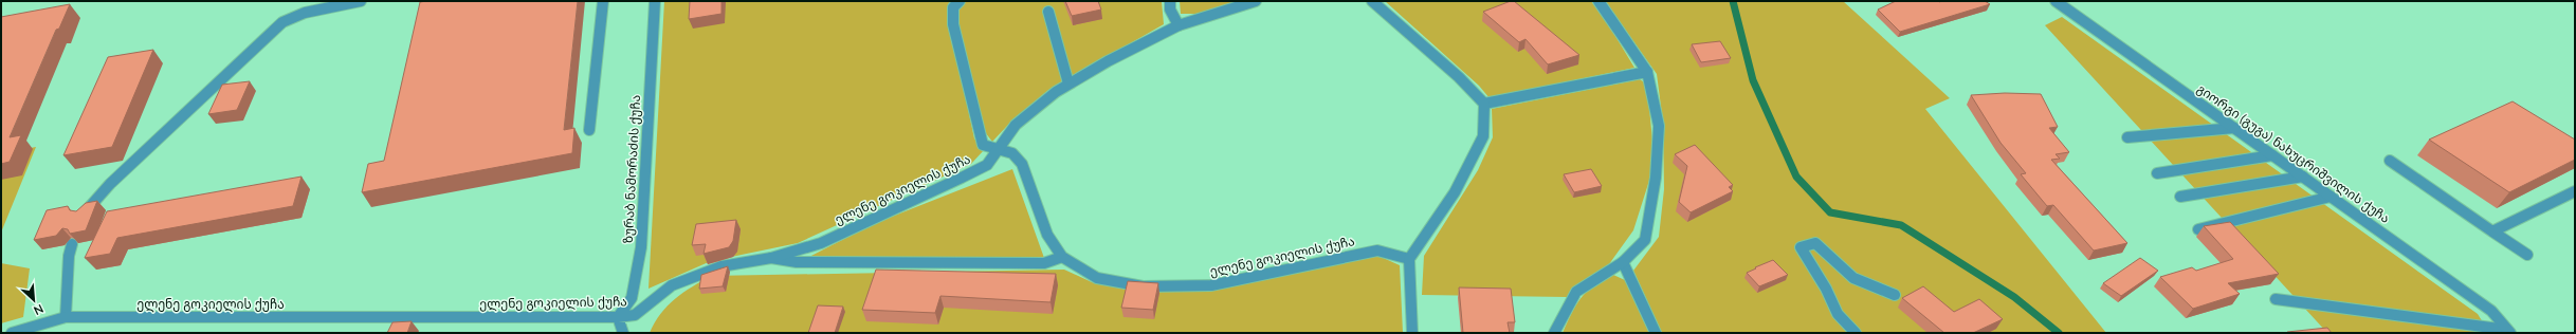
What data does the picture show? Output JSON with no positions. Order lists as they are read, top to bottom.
{
  "streets": {
    "street": ["გიორგი (გუგა) ნახუცრიშვილის ქუჩა", "ზურაბ ნამორაძის ქუჩა", "ელენე გოკიელის ქუჩა"]
  },
  "crossings": [
    ["ზურაბ ნამორაძის ქუჩა", "ელენე გოკიელის ქუჩა"]
  ],
  "north": "bottom right"
}
